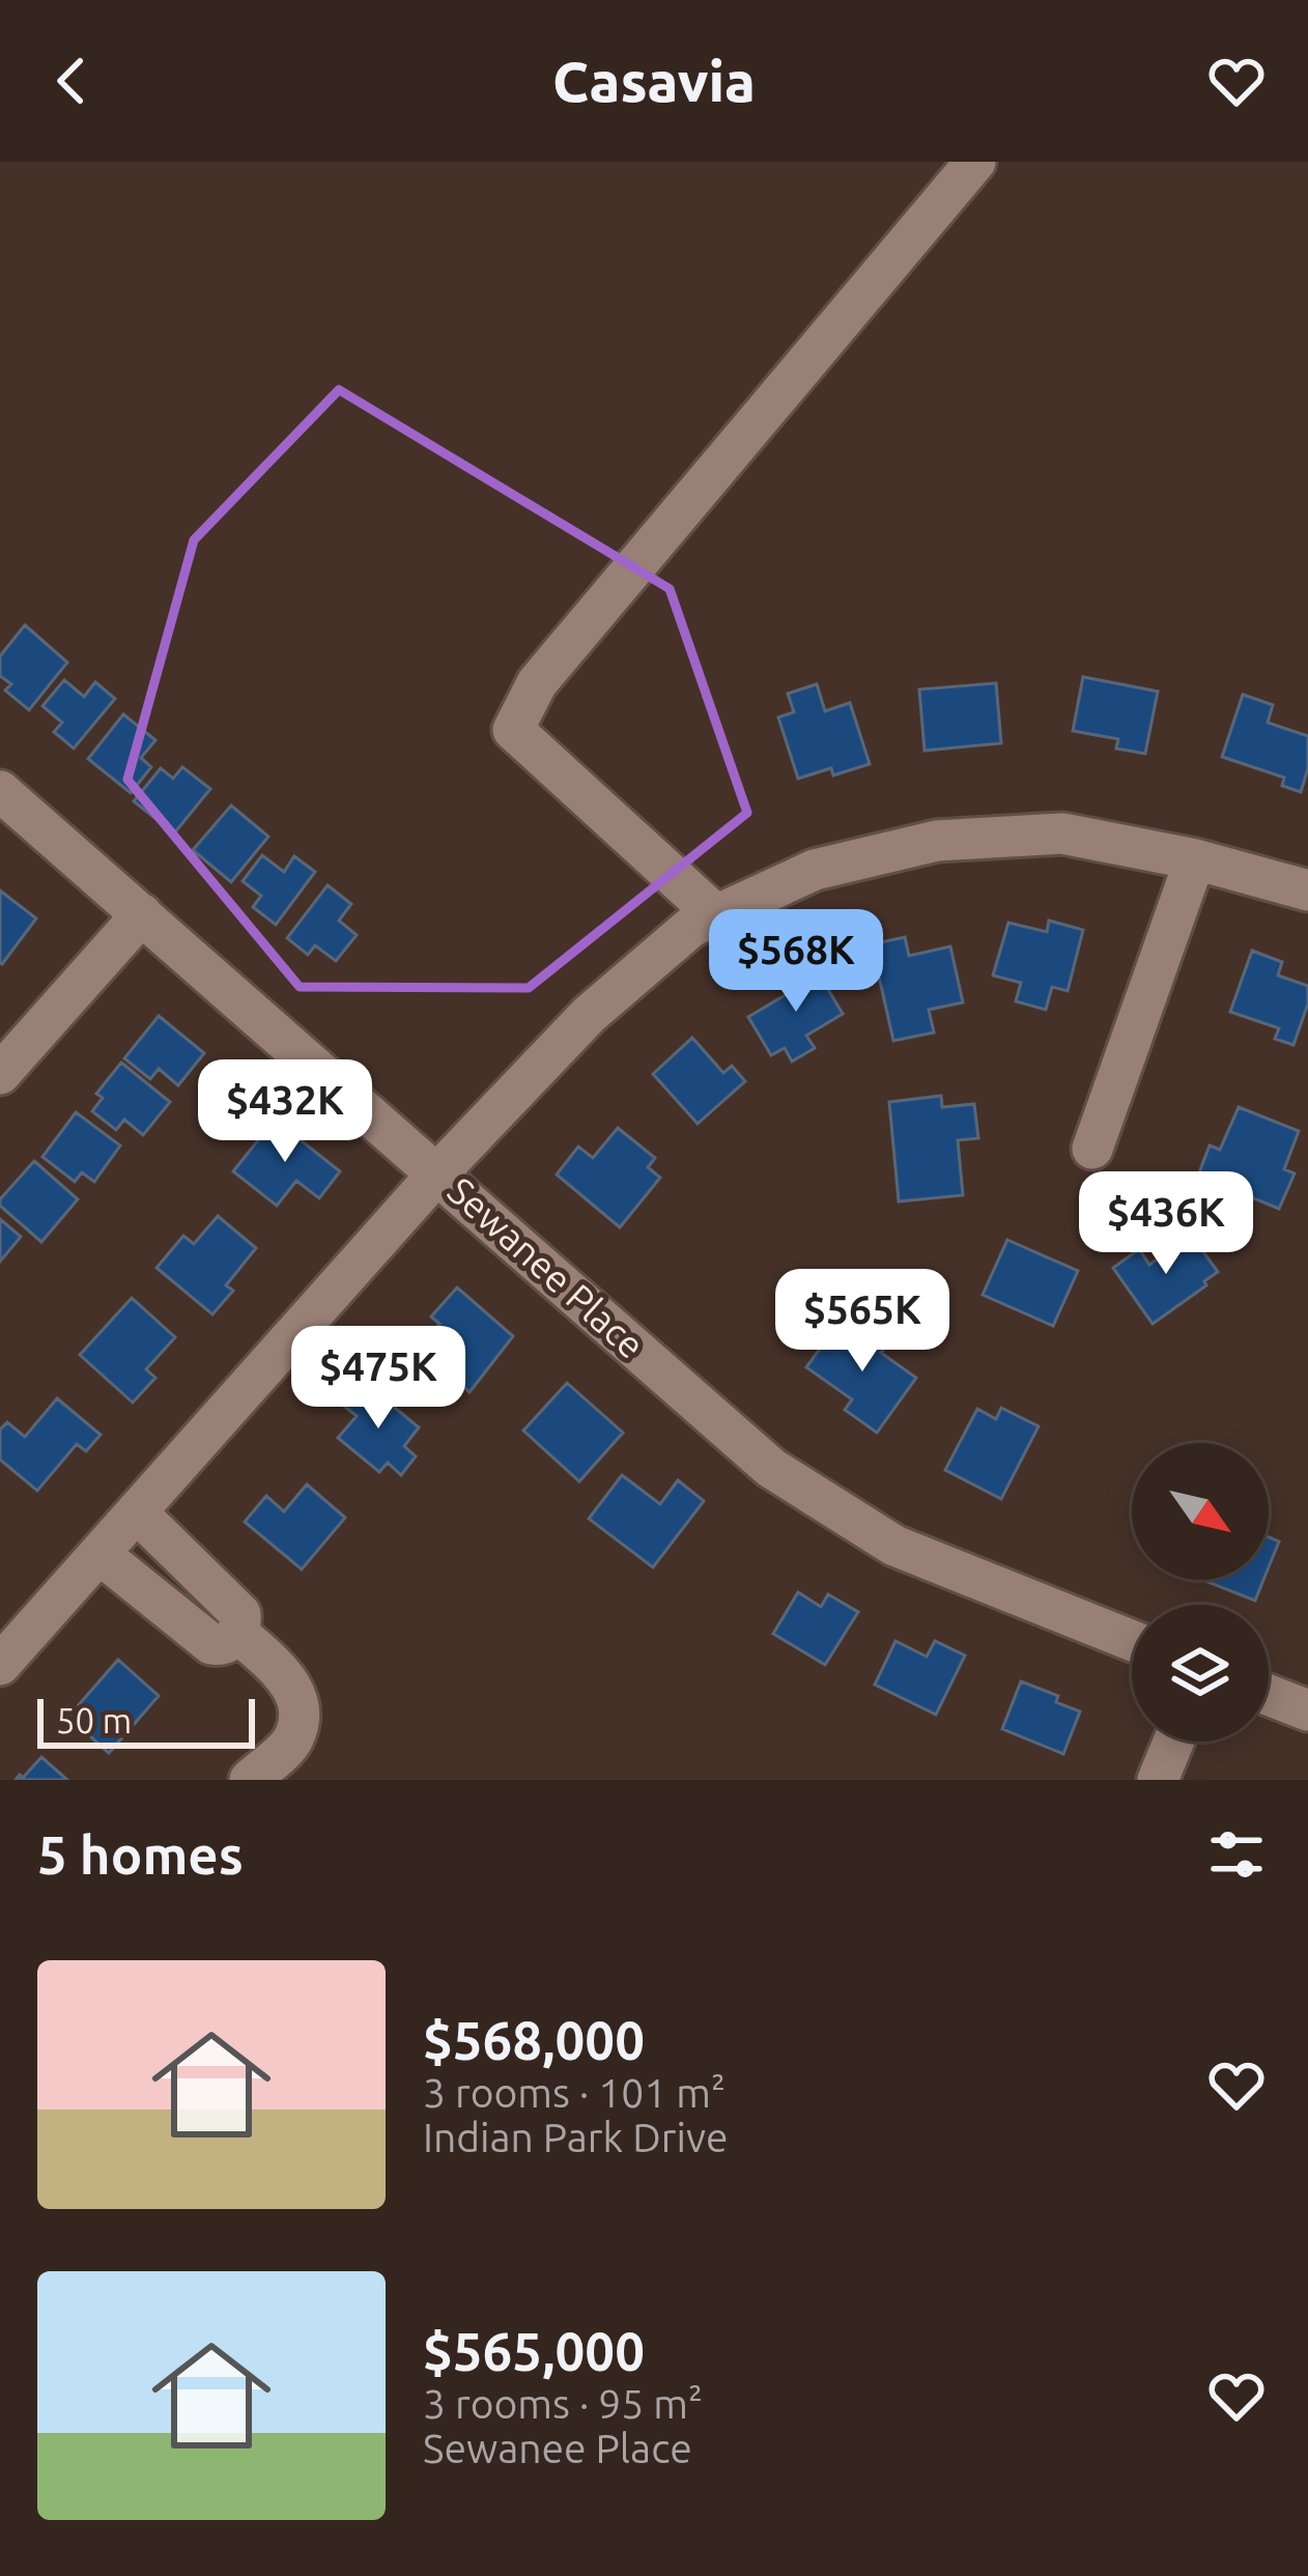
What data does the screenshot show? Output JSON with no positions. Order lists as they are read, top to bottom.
{
  "streets": {
    "street": ["Sewanee Place"]
  },
  "scale_bar": "50 m",
  "north": "bottom right",
  "page": {
    "header": "Casavia",
    "price": [
      "$568K",
      "$432K",
      "$436K",
      "$565K",
      "$475K"
    ],
    "scale": "50 m",
    "heading": "5 homes",
    "list": [
      {
        "name": "$568,000",
        "note": "3 rooms · 101 m² · Indian Park Drive"
      },
      {
        "name": "$565,000",
        "note": "3 rooms · 95 m² · Sewanee Place"
      }
    ]
  }
}
